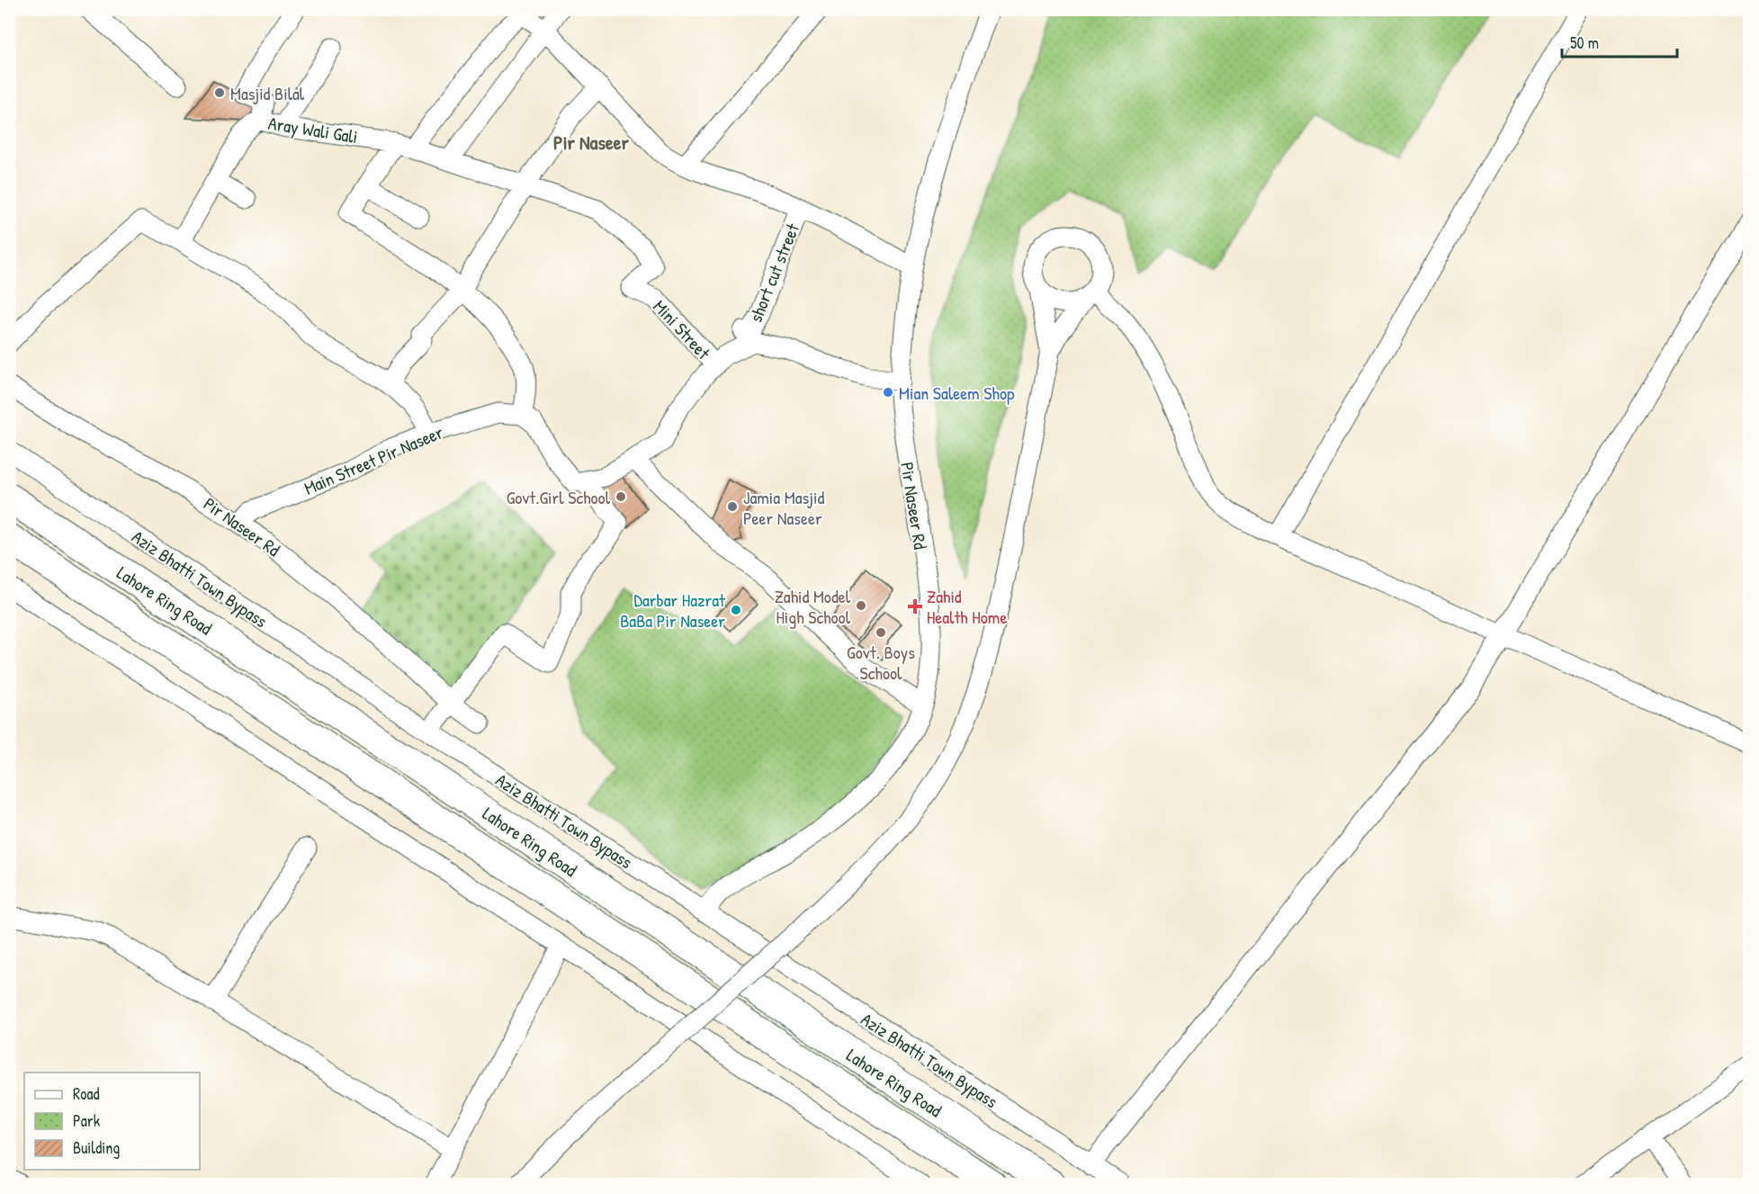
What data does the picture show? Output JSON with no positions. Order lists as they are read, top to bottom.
{
  "streets": {
    "highway": ["Lahore Ring Road"],
    "street": [
      "Aray Wali Gali",
      "short cut street",
      "Mini Street",
      "Main Street Pir Naseer",
      "Pir Naseer Rd",
      "Aziz Bhatti Town Bypass"
    ]
  },
  "crossings": [
    ["Aray Wali Gali", "Mini Street"],
    ["Main Street Pir Naseer", "Pir Naseer Rd"],
    ["Pir Naseer Rd", "Aziz Bhatti Town Bypass"]
  ],
  "districts": ["Pir Naseer"],
  "places": {
    "other": [
      "Masjid Bilal",
      "Mian Saleem Shop",
      "Govt.Girl School",
      "Jamia Masjid Peer Naseer",
      "Zahid Model High School",
      "Darbar Hazrat BaBa Pir Naseer",
      "Govt. Boys School"
    ],
    "health": ["Zahid Health Home"]
  },
  "legend": ["Road", "Park", "Building"],
  "scale_bar": "50 m"
}
